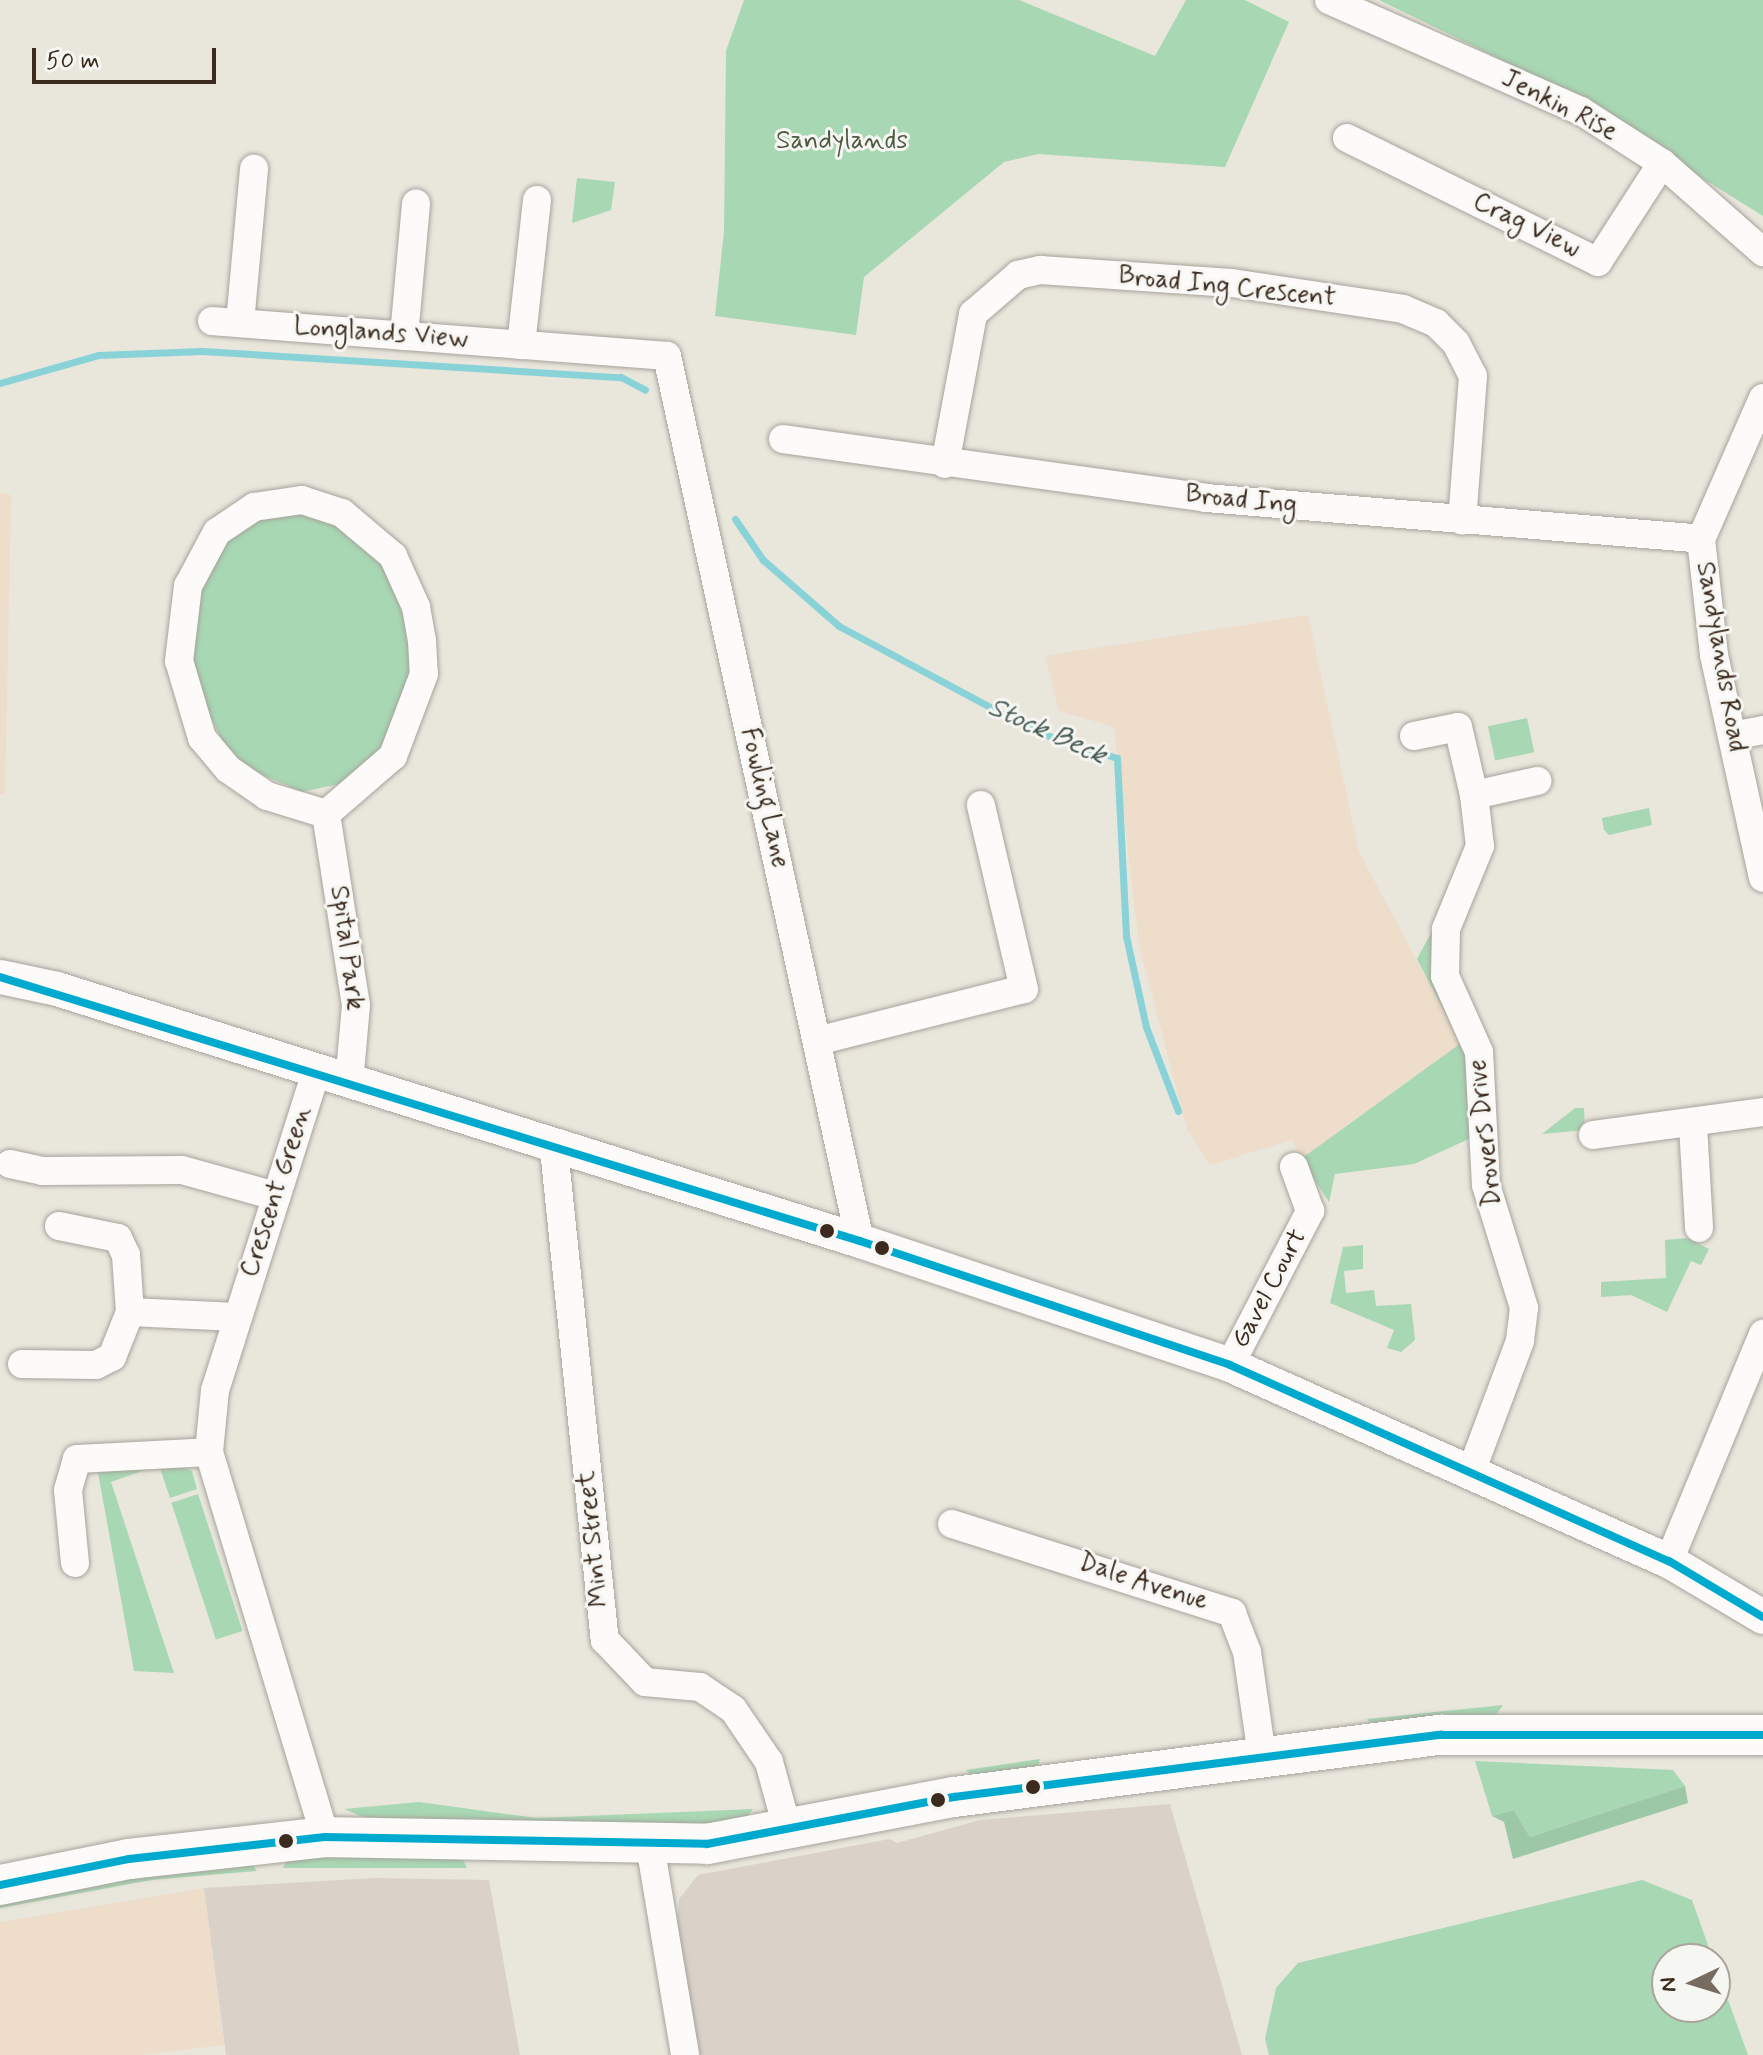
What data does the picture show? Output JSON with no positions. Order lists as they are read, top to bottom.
{
  "streets": {
    "street": [
      "Jenkin Rise",
      "Crag View",
      "Broad Ing Crescent",
      "Longlands View",
      "Broad Ing",
      "Sandylands Road",
      "Fowling Lane",
      "Spital Park",
      "Drovers Drive",
      "Crescent Green",
      "Gavel Court",
      "Mint Street",
      "Dale Avenue"
    ]
  },
  "crossings": [
    ["Jenkin Rise", "Crag View"],
    ["Broad Ing Crescent", "Broad Ing"],
    ["Longlands View", "Fowling Lane"],
    ["Broad Ing", "Sandylands Road"]
  ],
  "water": ["Stock Beck"],
  "parks": ["Sandylands"],
  "scale_bar": "50 m",
  "north": "left"
}
